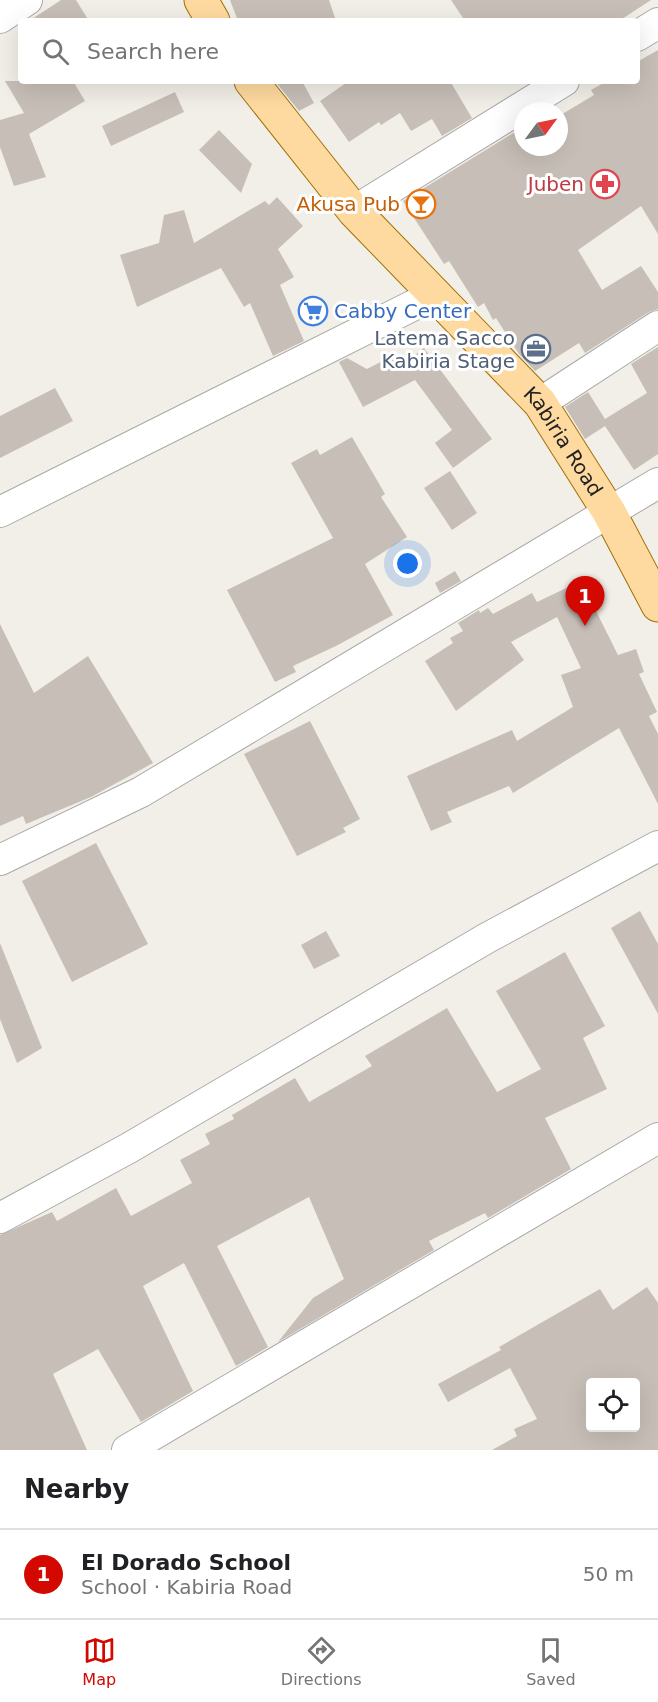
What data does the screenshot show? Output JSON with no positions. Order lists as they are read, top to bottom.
{
  "streets": {
    "main road": ["Kabiria Road"]
  },
  "places": {
    "pharmacy": ["Juben"],
    "bar": ["Akusa Pub"],
    "supermarket": ["Cabby Center"],
    "office": ["Latema Sacco Kabiria Stage"]
  },
  "north": "top right",
  "page": {
    "search": "Search here",
    "pins": "1",
    "heading": "Nearby",
    "list": [
      {
        "mark": "1",
        "name": "El Dorado School",
        "note": "School · Kabiria Road",
        "value": "50 m"
      }
    ],
    "nav": ["Map", "Directions", "Saved"]
  }
}
